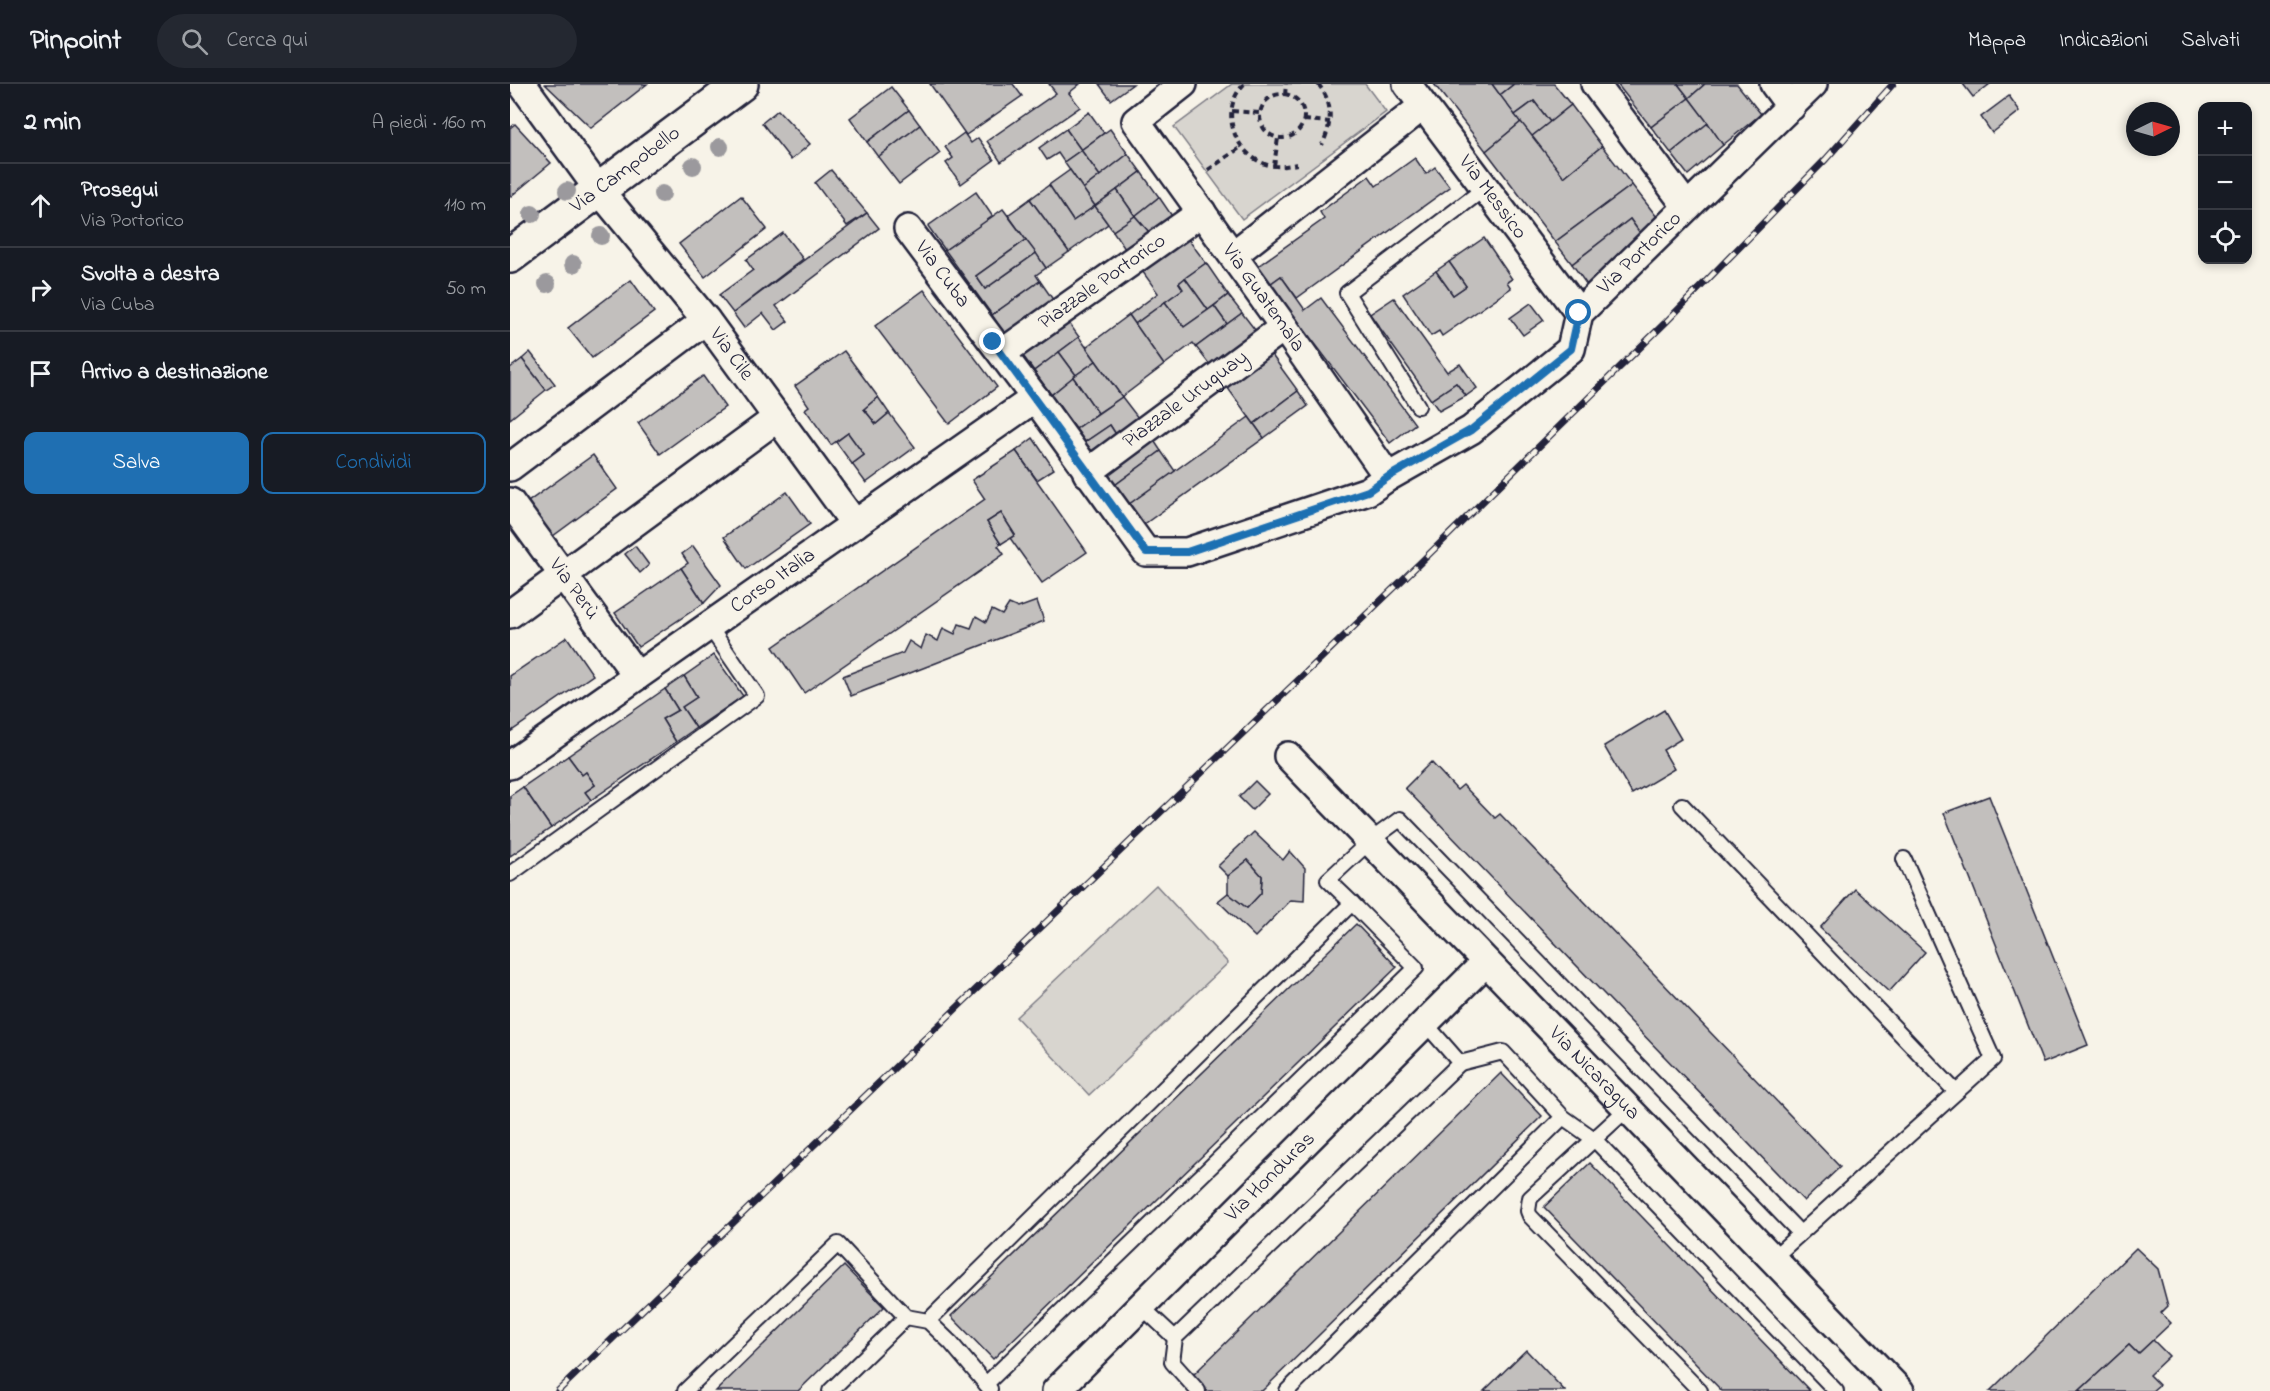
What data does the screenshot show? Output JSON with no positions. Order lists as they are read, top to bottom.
{
  "streets": {
    "main road": ["Via Campobello"],
    "street": [
      "Via Messico",
      "Via Portorico",
      "Via Cuba",
      "Piazzale Portorico",
      "Via Guatemala",
      "Via Cile",
      "Piazzale Uruguay",
      "Corso Italia",
      "Via Perù",
      "Via Nicaragua",
      "Via Honduras"
    ]
  },
  "crossings": [
    ["Via Campobello", "Via Cile"],
    ["Via Messico", "Via Portorico"],
    ["Via Portorico", "Via Cuba"],
    ["Via Portorico", "Via Guatemala"],
    ["Via Cuba", "Piazzale Portorico"],
    ["Via Cuba", "Piazzale Uruguay"],
    ["Via Cuba", "Corso Italia"],
    ["Piazzale Portorico", "Via Guatemala"],
    ["Via Guatemala", "Piazzale Uruguay"],
    ["Via Cile", "Corso Italia"],
    ["Corso Italia", "Via Perù"],
    ["Via Nicaragua", "Via Honduras"]
  ],
  "north": "right",
  "page": {
    "header": "Pinpoint",
    "search": "Cerca qui",
    "nav": ["Mappa", "Indicazioni", "Salvati"],
    "heading": ["2 min", "A piedi · 160 m"],
    "map_buttons": ["+", "−"],
    "list": [
      ["Prosegui", "Via Portorico", "110 m"],
      ["Svolta a destra", "Via Cuba", "50 m"],
      "Arrivo a destinazione"
    ],
    "buttons": ["Salva", "Condividi"]
  }
}
